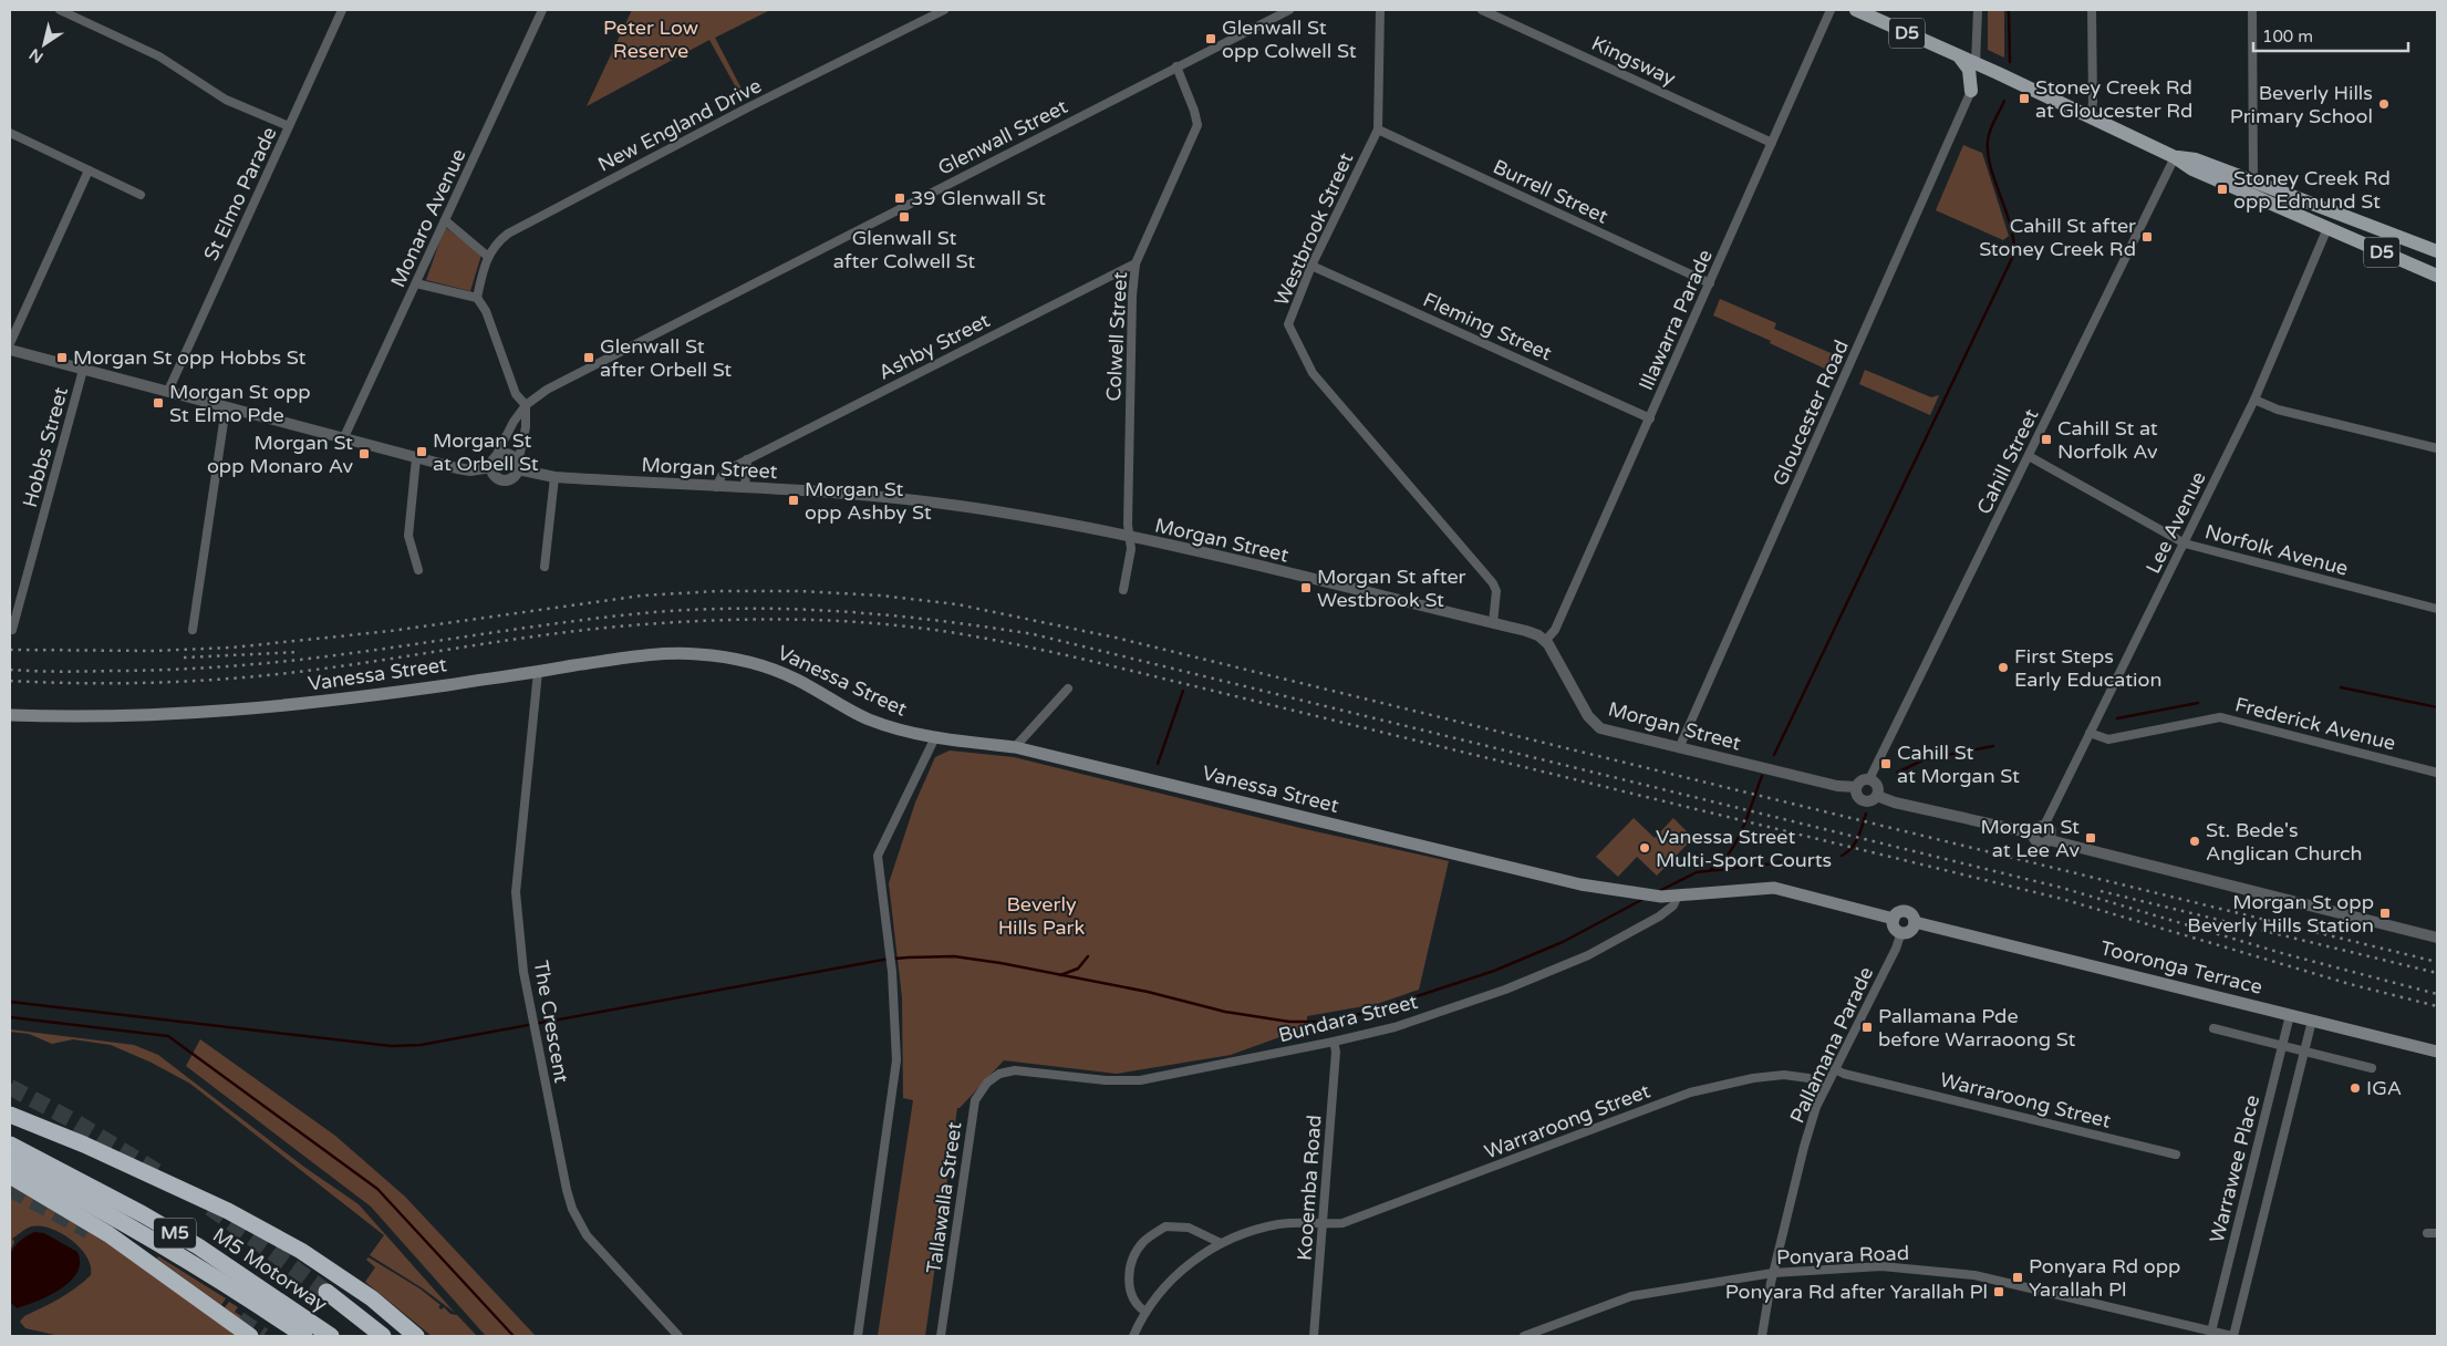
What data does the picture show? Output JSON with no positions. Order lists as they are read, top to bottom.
{
  "streets": {
    "highway": ["M5", "M5 Motorway"],
    "main road": ["D5", "Vanessa Street", "Tooronga Terrace"],
    "street": [
      "Kingsway",
      "New England Drive",
      "Glenwall Street",
      "Burrell Street",
      "St Elmo Parade",
      "Monaro Avenue",
      "Westbrook Street",
      "Illawarra Parade",
      "Fleming Street",
      "Colwell Street",
      "Ashby Street",
      "Gloucester Road",
      "Hobbs Street",
      "Cahill Street",
      "Morgan Street",
      "Lee Avenue",
      "Norfolk Avenue",
      "Frederick Avenue",
      "Bundara Street",
      "The Crescent",
      "Pallamana Parade",
      "Warraroong Street",
      "Warrawee Place",
      "Kooemba Road",
      "Tallawalla Street",
      "Ponyara Road"
    ]
  },
  "crossings": [
    ["D5", "Cahill Street"],
    ["D5", "Lee Avenue"],
    ["Kingsway", "Illawarra Parade"],
    ["Glenwall Street", "Colwell Street"],
    ["Burrell Street", "Westbrook Street"],
    ["Burrell Street", "Illawarra Parade"],
    ["Westbrook Street", "Fleming Street"],
    ["Westbrook Street", "Morgan Street"],
    ["Illawarra Parade", "Fleming Street"],
    ["Illawarra Parade", "Morgan Street"],
    ["Colwell Street", "Ashby Street"],
    ["Colwell Street", "Morgan Street"],
    ["Ashby Street", "Morgan Street"],
    ["Gloucester Road", "Morgan Street"],
    ["Cahill Street", "Morgan Street"],
    ["Cahill Street", "Norfolk Avenue"],
    ["Lee Avenue", "Norfolk Avenue"],
    ["Lee Avenue", "Frederick Avenue"],
    ["Vanessa Street", "Bundara Street"],
    ["Vanessa Street", "The Crescent"],
    ["Tooronga Terrace", "Pallamana Parade"],
    ["Tooronga Terrace", "Warrawee Place"],
    ["Bundara Street", "Kooemba Road"],
    ["Bundara Street", "Tallawalla Street"],
    ["Pallamana Parade", "Warraroong Street"],
    ["Pallamana Parade", "Ponyara Road"],
    ["Warraroong Street", "Kooemba Road"],
    ["Warrawee Place", "Ponyara Road"]
  ],
  "parks": ["Peter Low Reserve", "Beverly Hills Park"],
  "places": {
    "transit": [
      "Glenwall St opp Colwell St",
      "Stoney Creek Rd at Gloucester Rd",
      "Stoney Creek Rd opp Edmund St",
      "39 Glenwall St",
      "Glenwall St after Colwell St",
      "Cahill St after Stoney Creek Rd",
      "Morgan St opp Hobbs St",
      "Glenwall St after Orbell St",
      "Morgan St opp St Elmo Pde",
      "Cahill St at Norfolk Av",
      "Morgan St at Orbell St",
      "Morgan St opp Monaro Av",
      "Morgan St opp Ashby St",
      "Morgan St after Westbrook St",
      "Cahill St at Morgan St",
      "Morgan St at Lee Av",
      "Morgan St opp Beverly Hills Station",
      "Pallamana Pde before Warraoong St",
      "Ponyara Rd opp Yarallah Pl",
      "Ponyara Rd after Yarallah Pl"
    ],
    "other": [
      "Beverly Hills Primary School",
      "First Steps Early Education",
      "St. Bede's Anglican Church",
      "Vanessa Street Multi-Sport Courts",
      "IGA"
    ]
  },
  "scale_bar": "100 m",
  "north": "bottom left"
}
